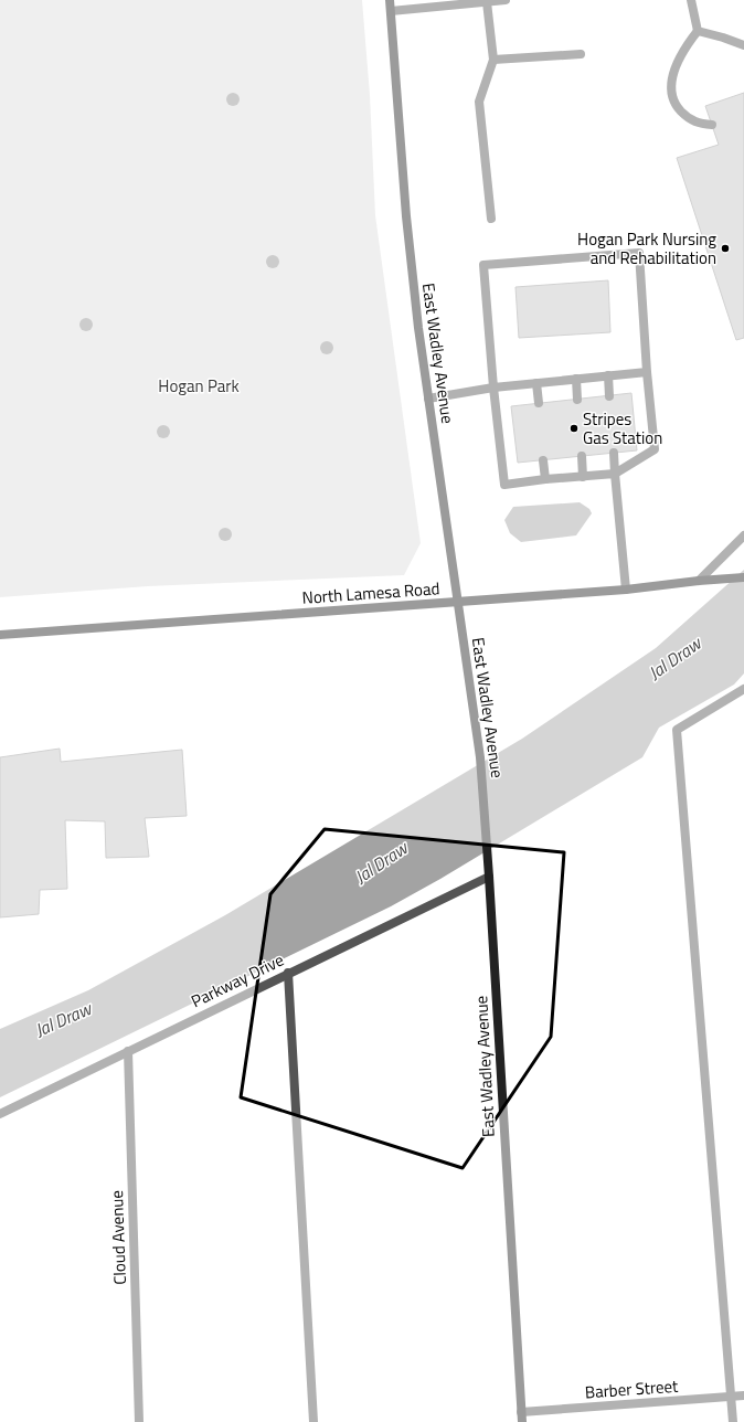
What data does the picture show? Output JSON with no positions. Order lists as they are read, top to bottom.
{
  "streets": {
    "main road": ["East Wadley Avenue", "North Lamesa Road"],
    "street": ["Parkway Drive", "Cloud Avenue", "Barber Street"]
  },
  "crossings": [
    ["East Wadley Avenue", "North Lamesa Road"],
    ["East Wadley Avenue", "Parkway Drive"],
    ["East Wadley Avenue", "Barber Street"],
    ["Parkway Drive", "Cloud Avenue"]
  ],
  "water": ["Jal Draw"],
  "parks": ["Hogan Park"],
  "places": ["Hogan Park Nursing and Rehabilitation", "Stripes Gas Station"]
}
